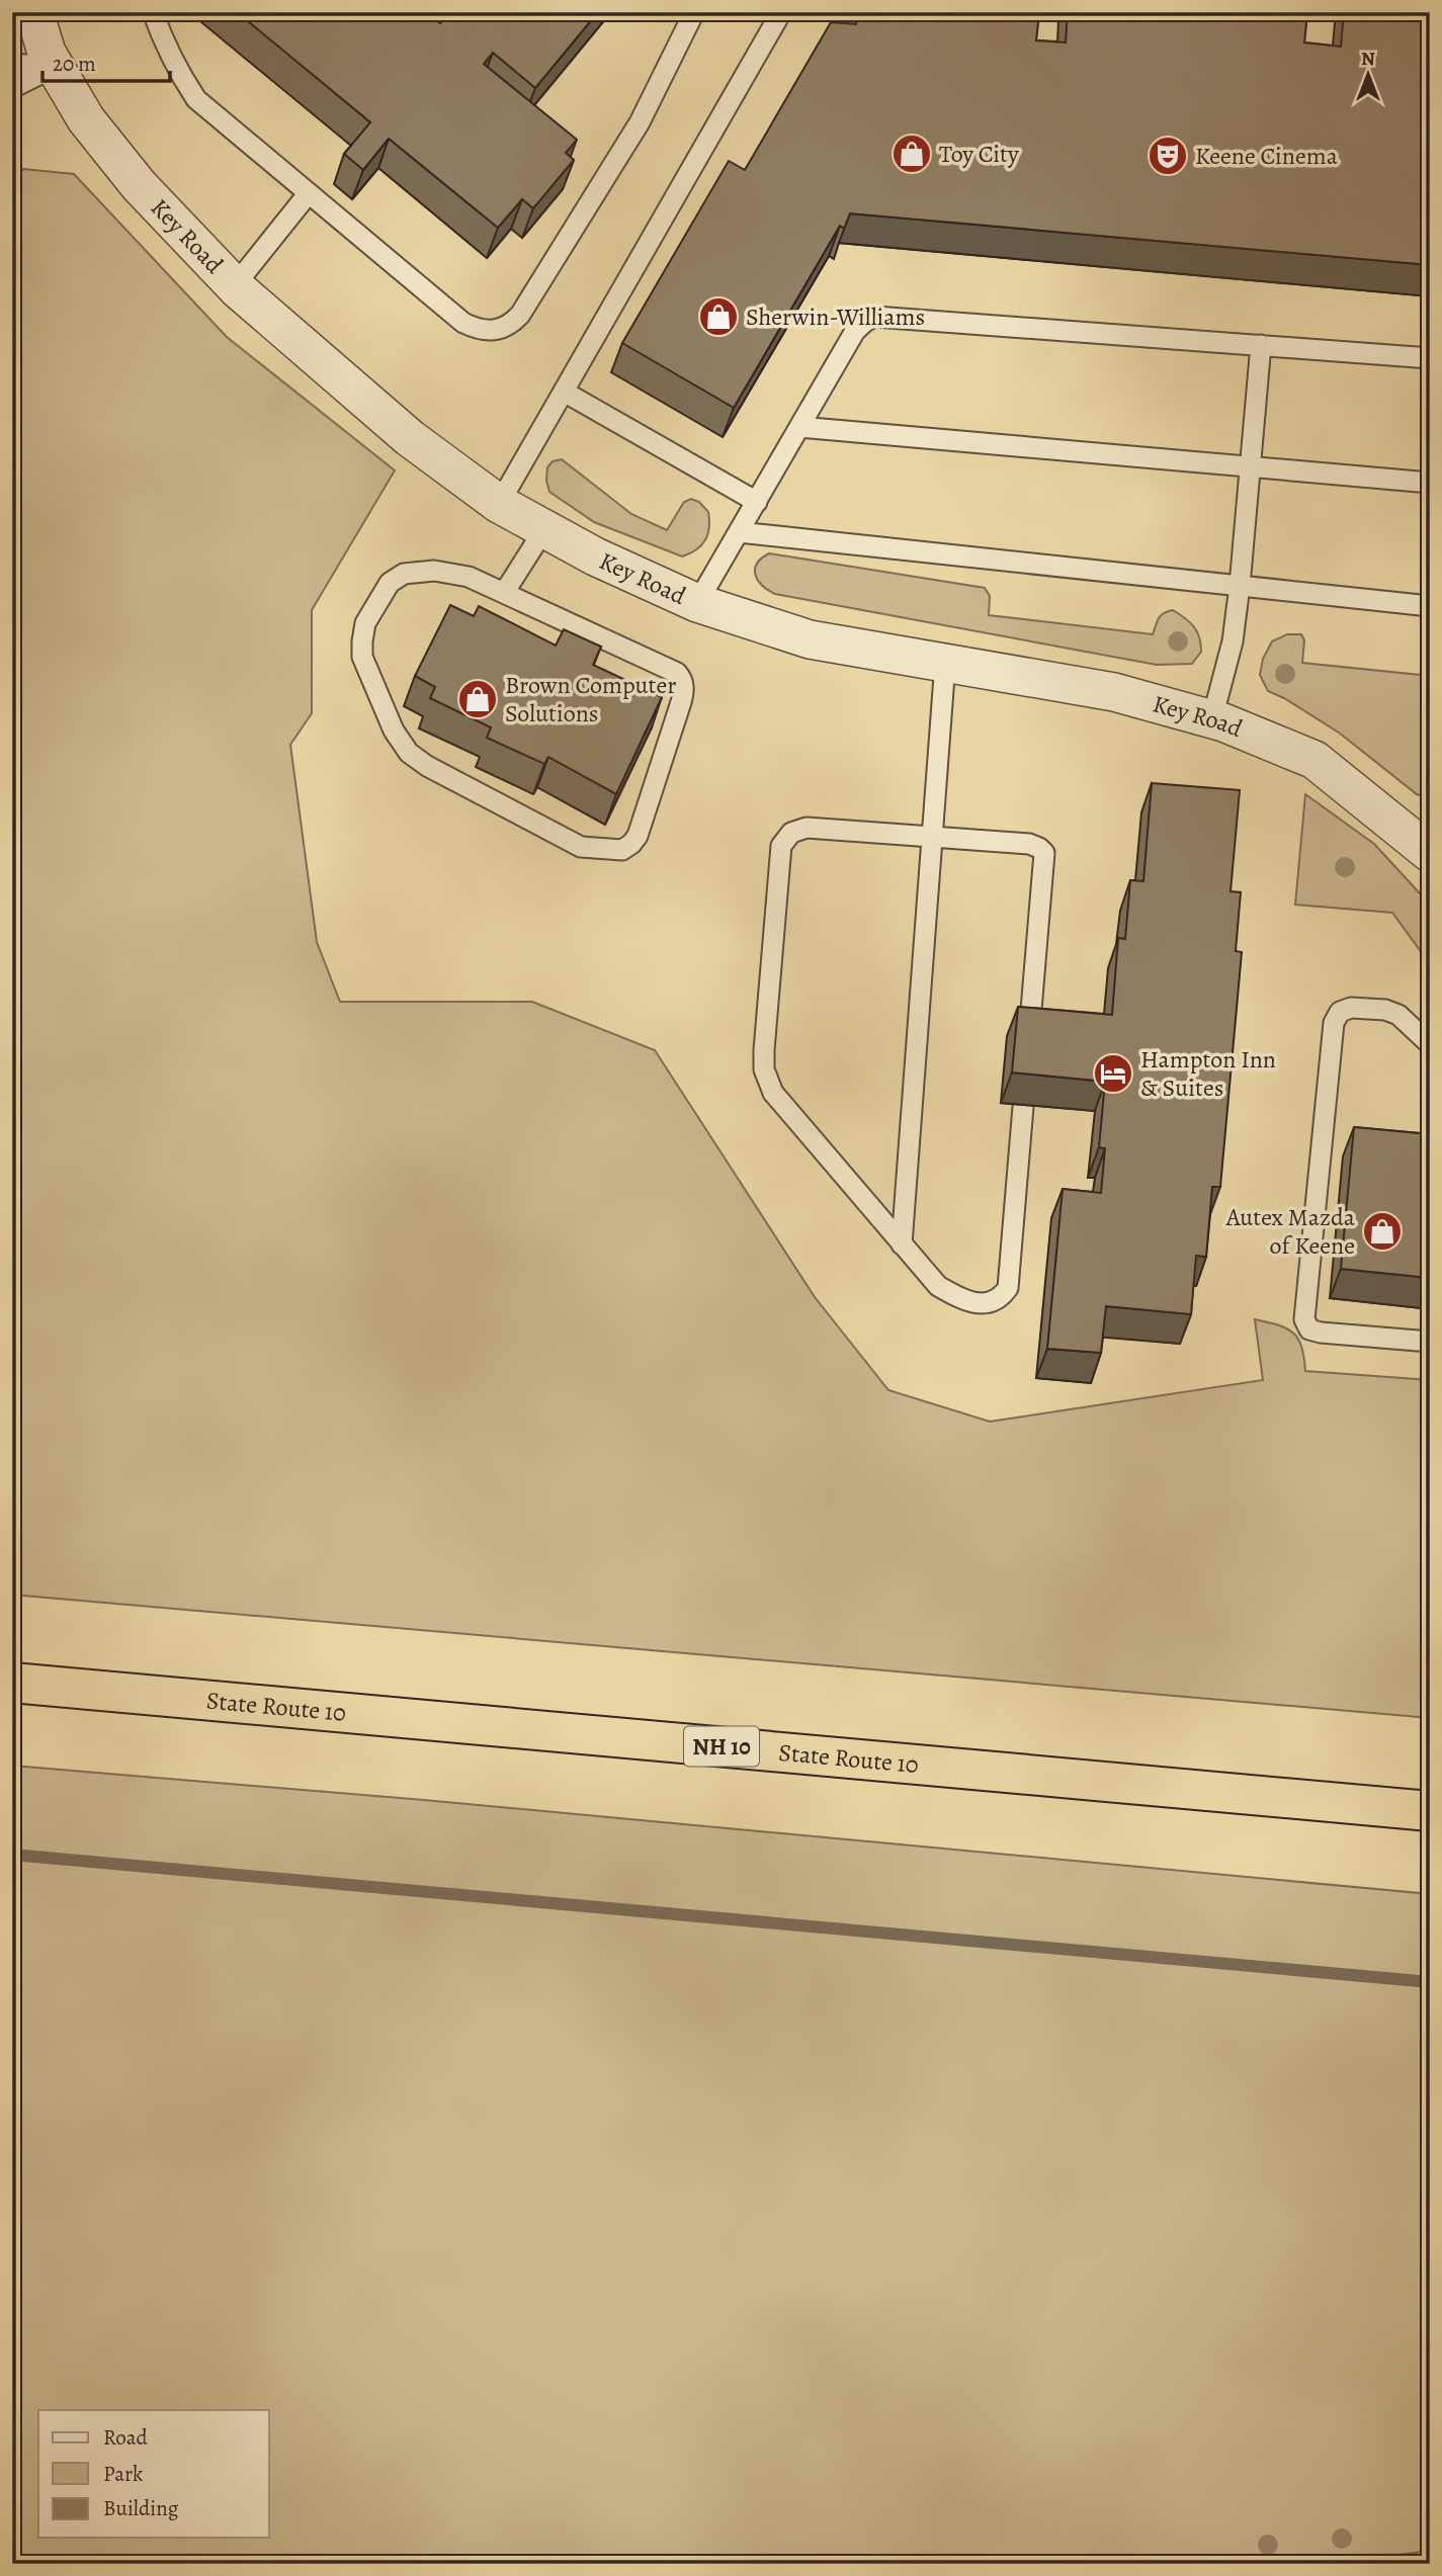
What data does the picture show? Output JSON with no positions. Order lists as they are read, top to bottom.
{
  "streets": {
    "highway": ["State Route 10", "NH 10"],
    "street": ["Key Road"]
  },
  "places": {
    "shop": [
      "Toy City",
      "Sherwin-Williams",
      "Brown Computer Solutions",
      "Autex Mazda of Keene"
    ],
    "theatre": ["Keene Cinema"],
    "hotel": ["Hampton Inn & Suites"]
  },
  "legend": ["Road", "Park", "Building"],
  "scale_bar": "20 m",
  "north": "top"
}
